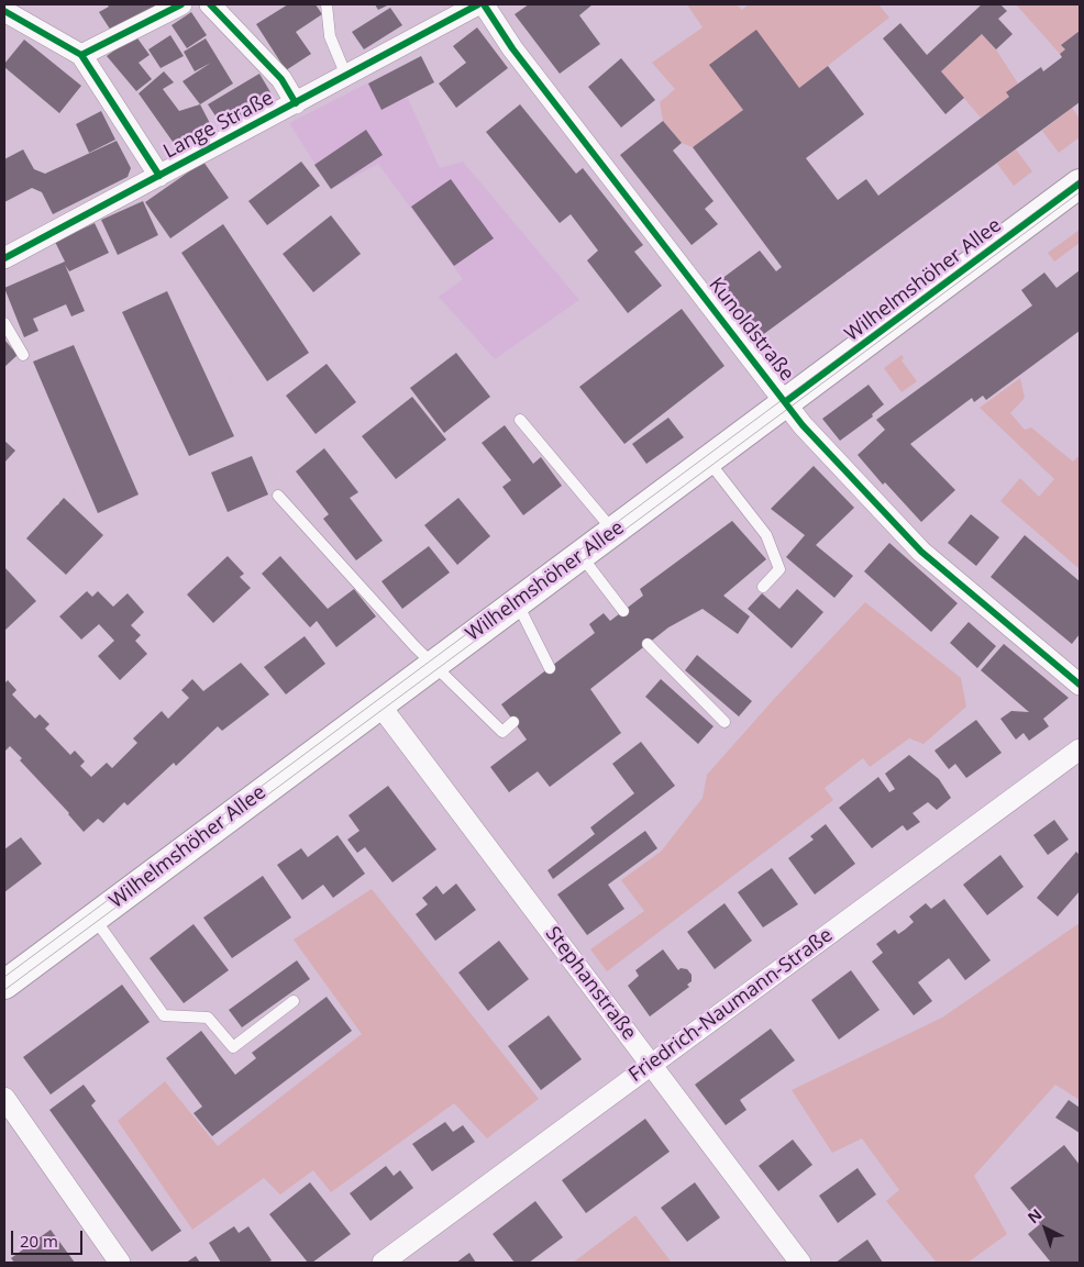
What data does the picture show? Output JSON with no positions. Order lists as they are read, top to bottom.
{
  "streets": {
    "main road": ["Wilhelmshöher Allee"],
    "street": [
      "Lange Straße",
      "Kunoldstraße",
      "Stephanstraße",
      "Friedrich-Naumann-Straße"
    ]
  },
  "crossings": [
    ["Wilhelmshöher Allee", "Kunoldstraße"],
    ["Wilhelmshöher Allee", "Stephanstraße"],
    ["Stephanstraße", "Friedrich-Naumann-Straße"]
  ],
  "scale_bar": "20 m",
  "north": "top left"
}
